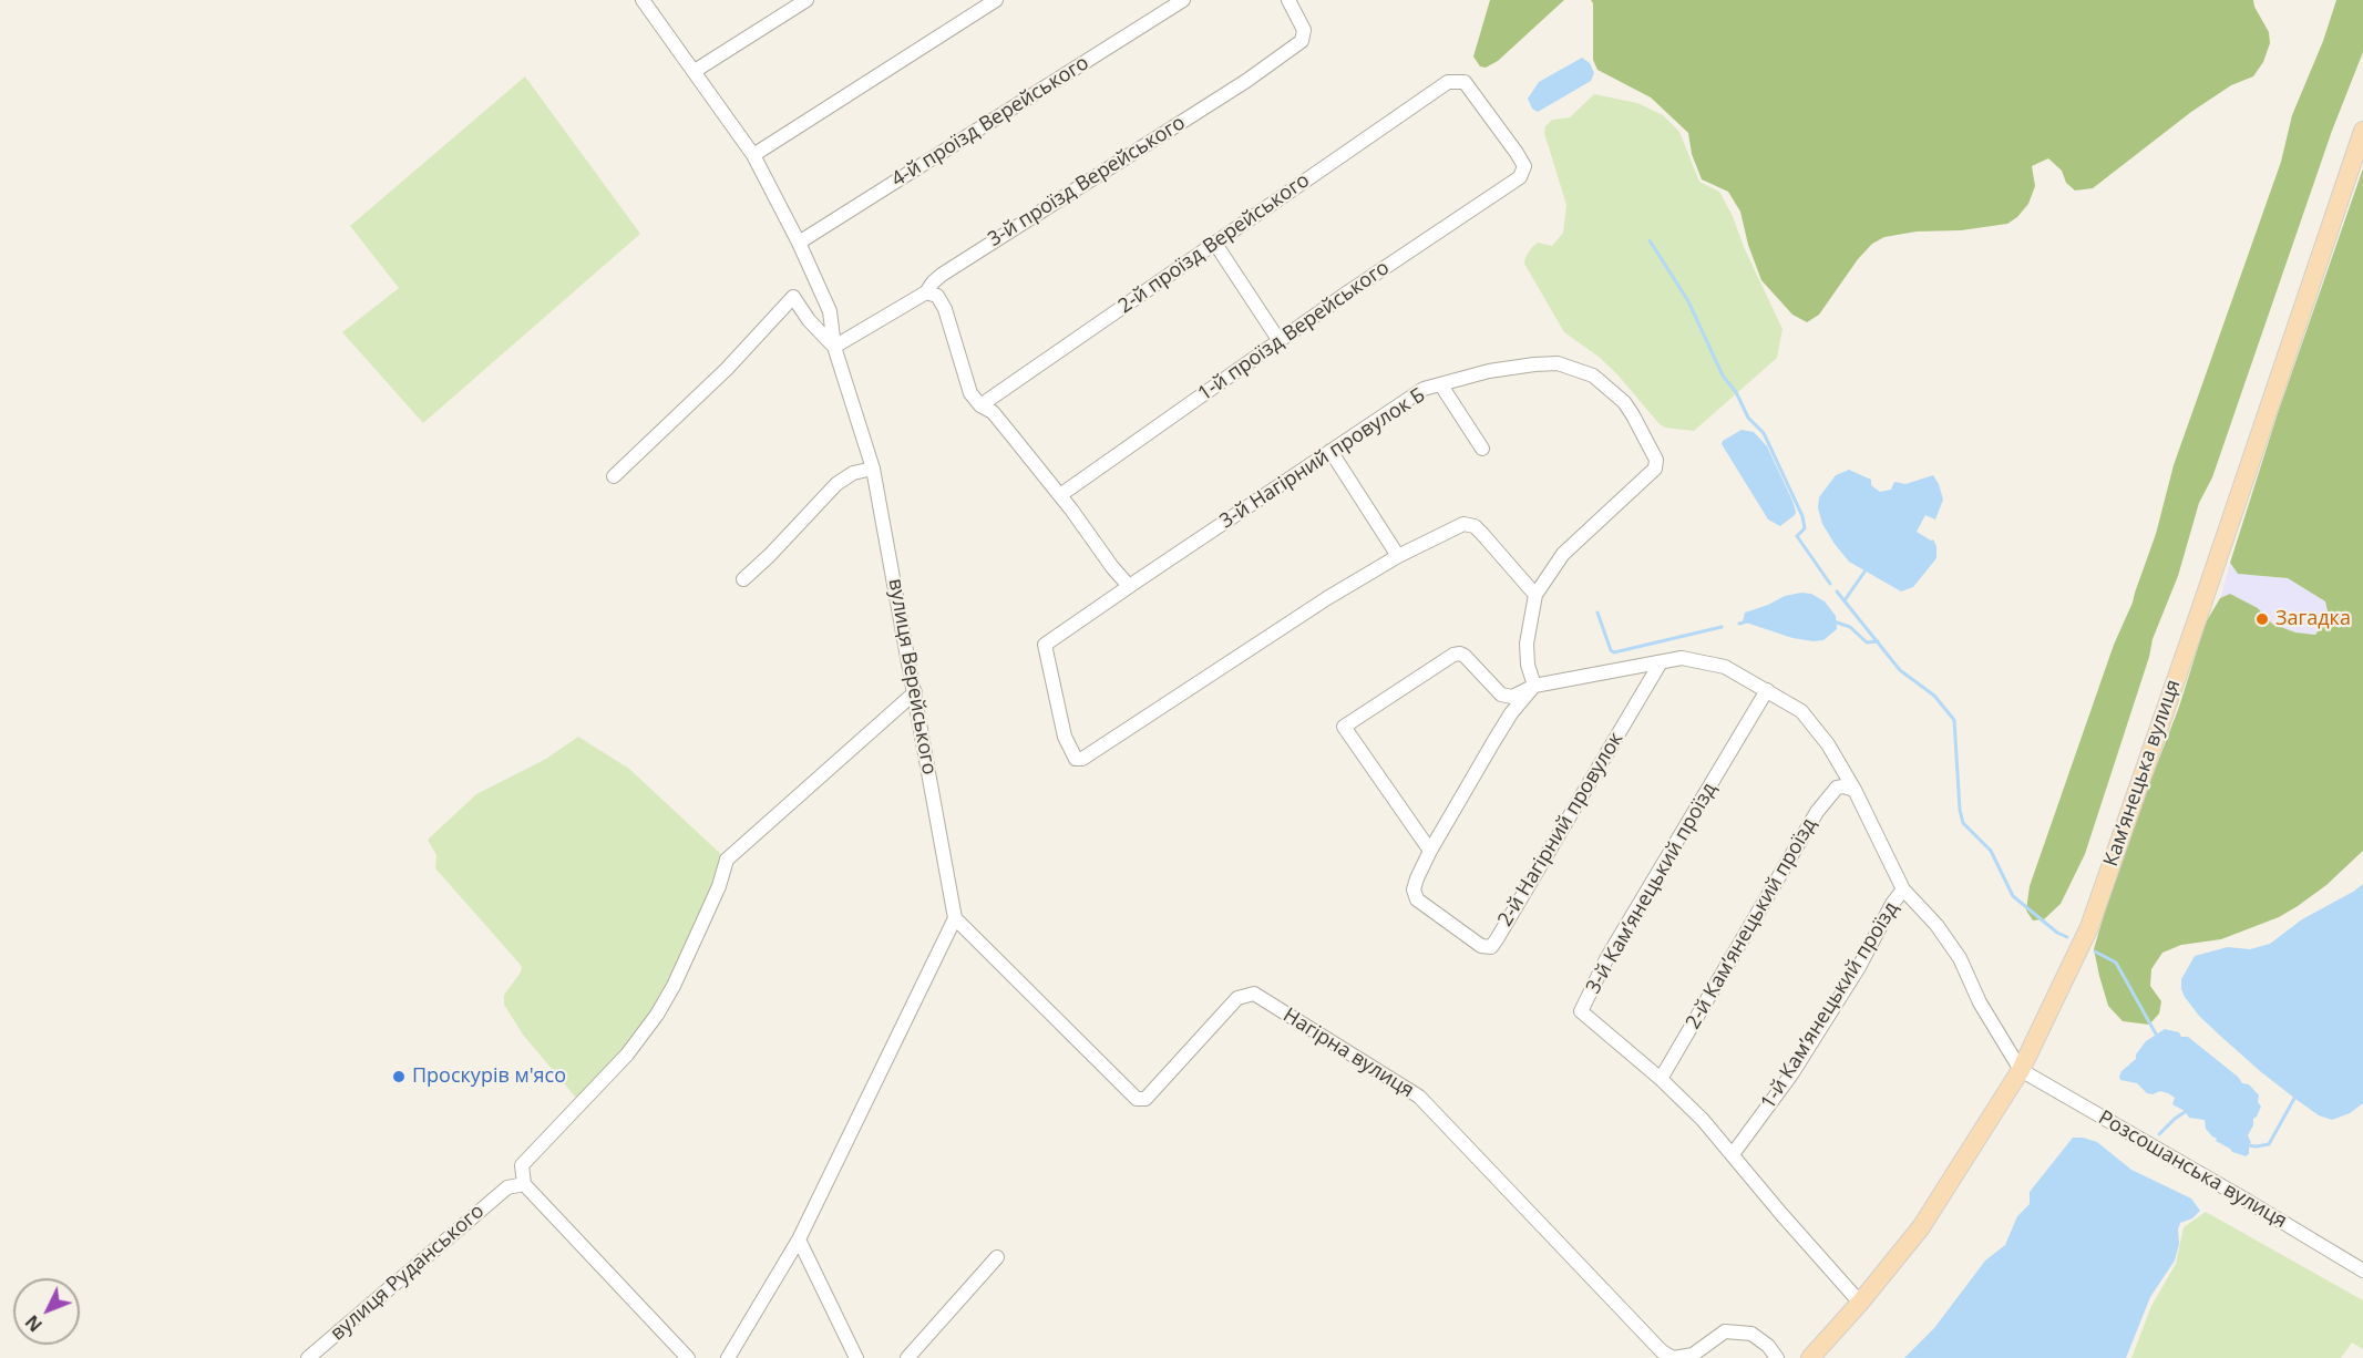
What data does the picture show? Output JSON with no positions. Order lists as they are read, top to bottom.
{
  "streets": {
    "main road": ["Камʼянецька вулиця"],
    "street": [
      "4-й проїзд Верейського",
      "3-й проїзд Верейського",
      "2-й проїзд Верейського",
      "1-й проїзд Верейського",
      "3-й Нагірний провулок Б",
      "вулиця Верейського",
      "2-й Нагірний провулок",
      "3-й Камʼянецький проїзд",
      "2-й Камʼянецький проїзд",
      "1-й Камʼянецький проїзд",
      "Нагірна вулиця",
      "Розсошанська вулиця",
      "вулиця Руданського"
    ]
  },
  "crossings": [
    ["4-й проїзд Верейського", "вулиця Верейського"],
    ["3-й проїзд Верейського", "вулиця Верейського"],
    ["2-й проїзд Верейського", "1-й проїзд Верейського"],
    ["вулиця Верейського", "Нагірна вулиця"],
    ["Камʼянецька вулиця", "3-й Камʼянецький проїзд"],
    ["Камʼянецька вулиця", "Розсошанська вулиця"],
    ["3-й Камʼянецький проїзд", "2-й Камʼянецький проїзд"],
    ["3-й Камʼянецький проїзд", "1-й Камʼянецький проїзд"]
  ],
  "places": ["Загадка", "Проскурів м'ясо"],
  "north": "bottom left"
}
